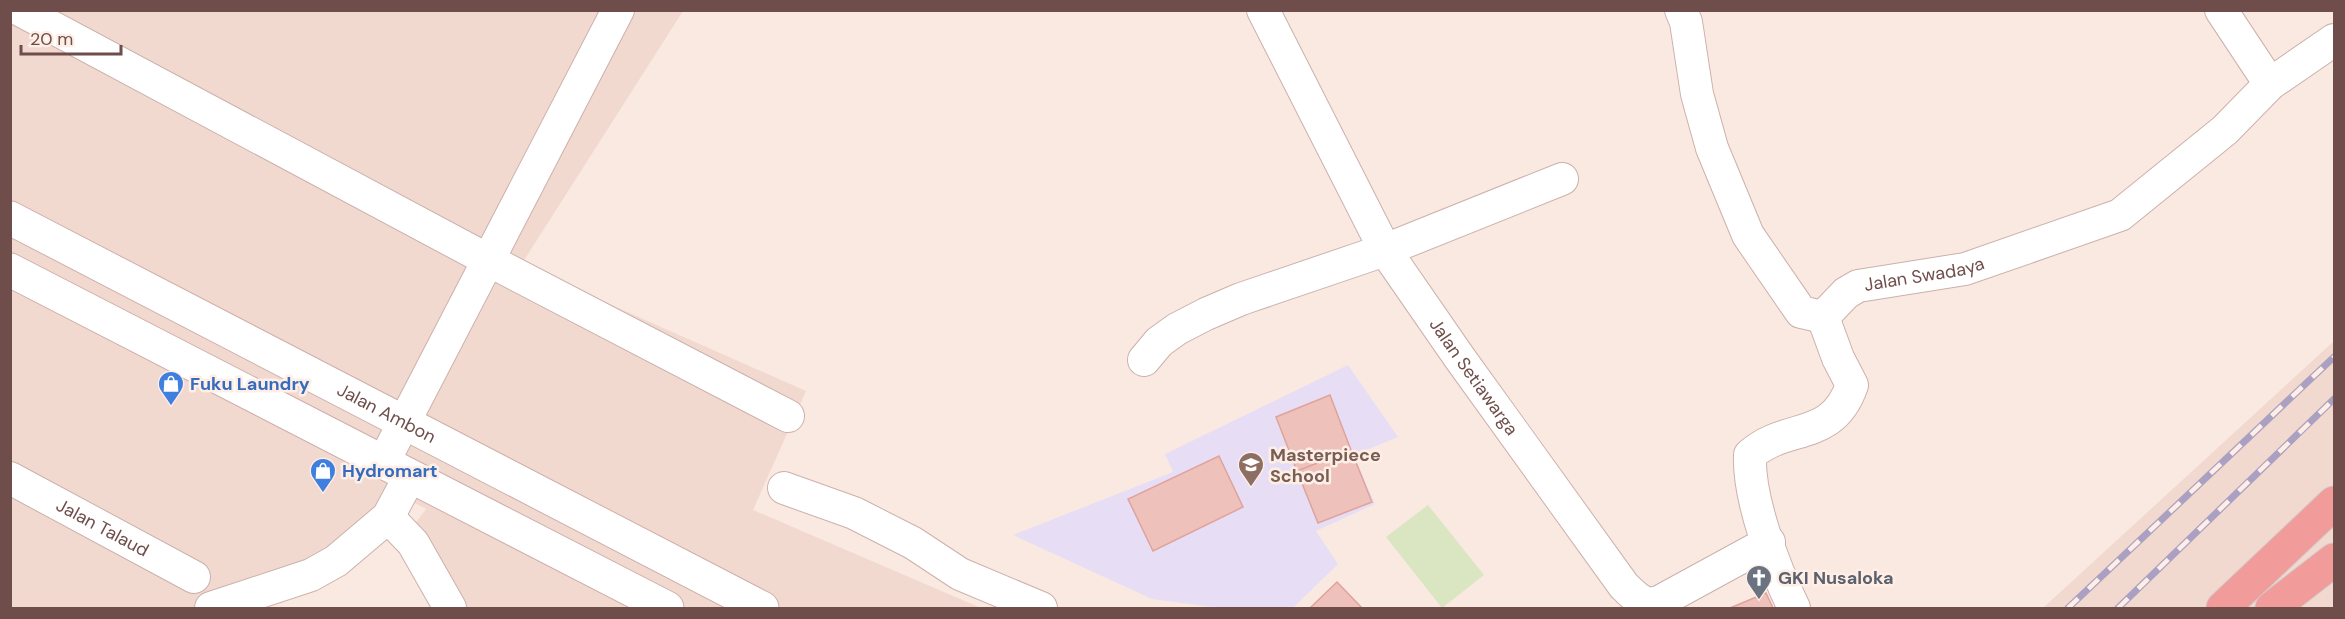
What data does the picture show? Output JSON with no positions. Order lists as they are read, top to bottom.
{
  "streets": {
    "street": [
      "Jalan Swadaya",
      "Jalan Setiawarga",
      "Jalan Ambon",
      "Jalan Talaud"
    ]
  },
  "places": {
    "shop": ["Fuku Laundry", "Hydromart"],
    "school or university": ["Masterpiece School"],
    "church": ["GKI Nusaloka"]
  },
  "scale_bar": "20 m"
}
